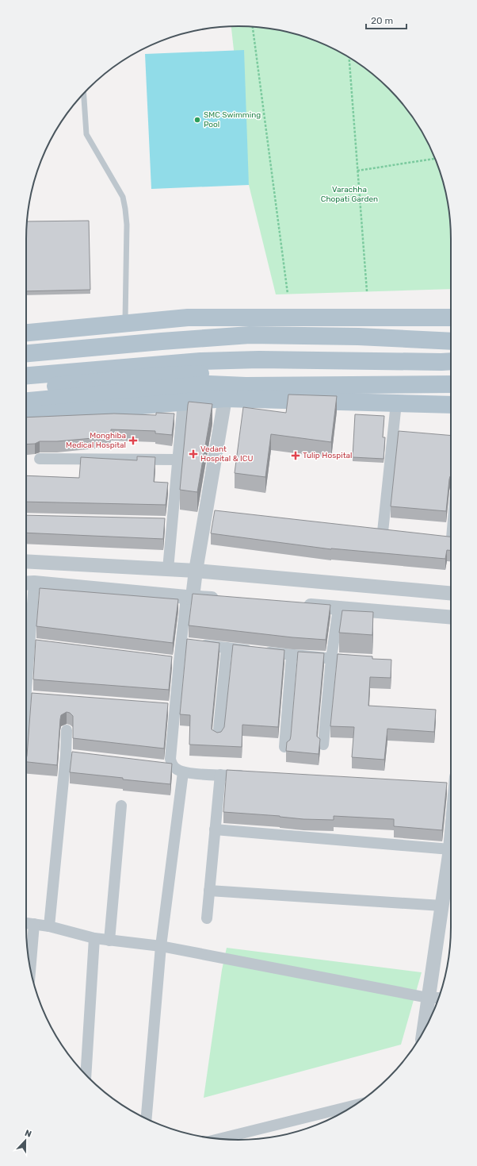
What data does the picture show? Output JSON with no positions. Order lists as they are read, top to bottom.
{
  "parks": ["Varachha Chopati Garden"],
  "places": {
    "other": ["SMC Swimming Pool"],
    "health": ["Monghiba Medical Hospital", "Vedant Hospital & ICU", "Tulip Hospital"]
  },
  "scale_bar": "20 m",
  "north": "top"
}
